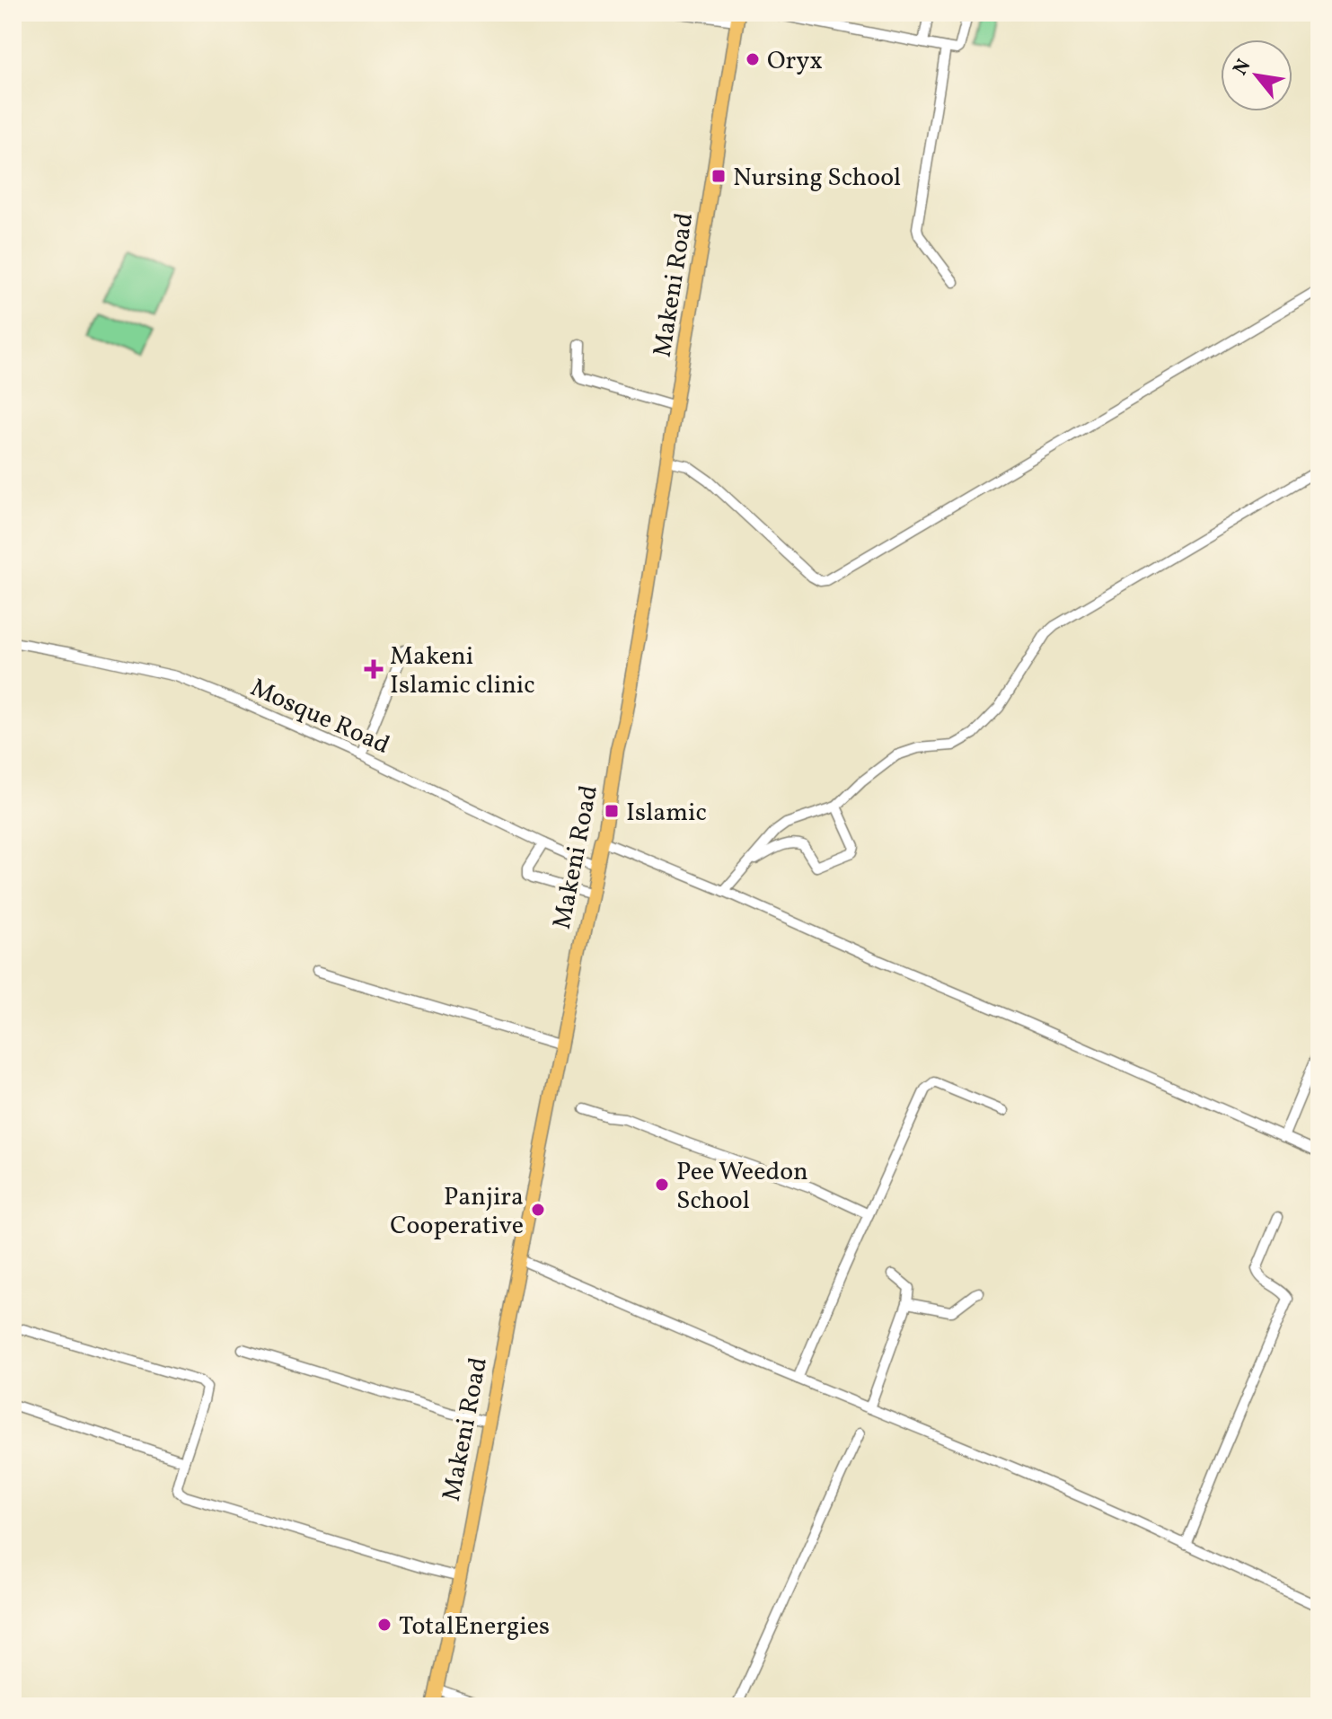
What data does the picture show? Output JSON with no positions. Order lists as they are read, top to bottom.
{
  "streets": {
    "main road": ["Makeni Road"],
    "street": ["Mosque Road"]
  },
  "crossings": [
    ["Makeni Road", "Mosque Road"]
  ],
  "places": {
    "other": [
      "Oryx",
      "Pee Weedon School",
      "Panjira Cooperative",
      "TotalEnergies"
    ],
    "transit": ["Nursing School", "Islamic"],
    "health": ["Makeni Islamic clinic"]
  },
  "north": "top left"
}
